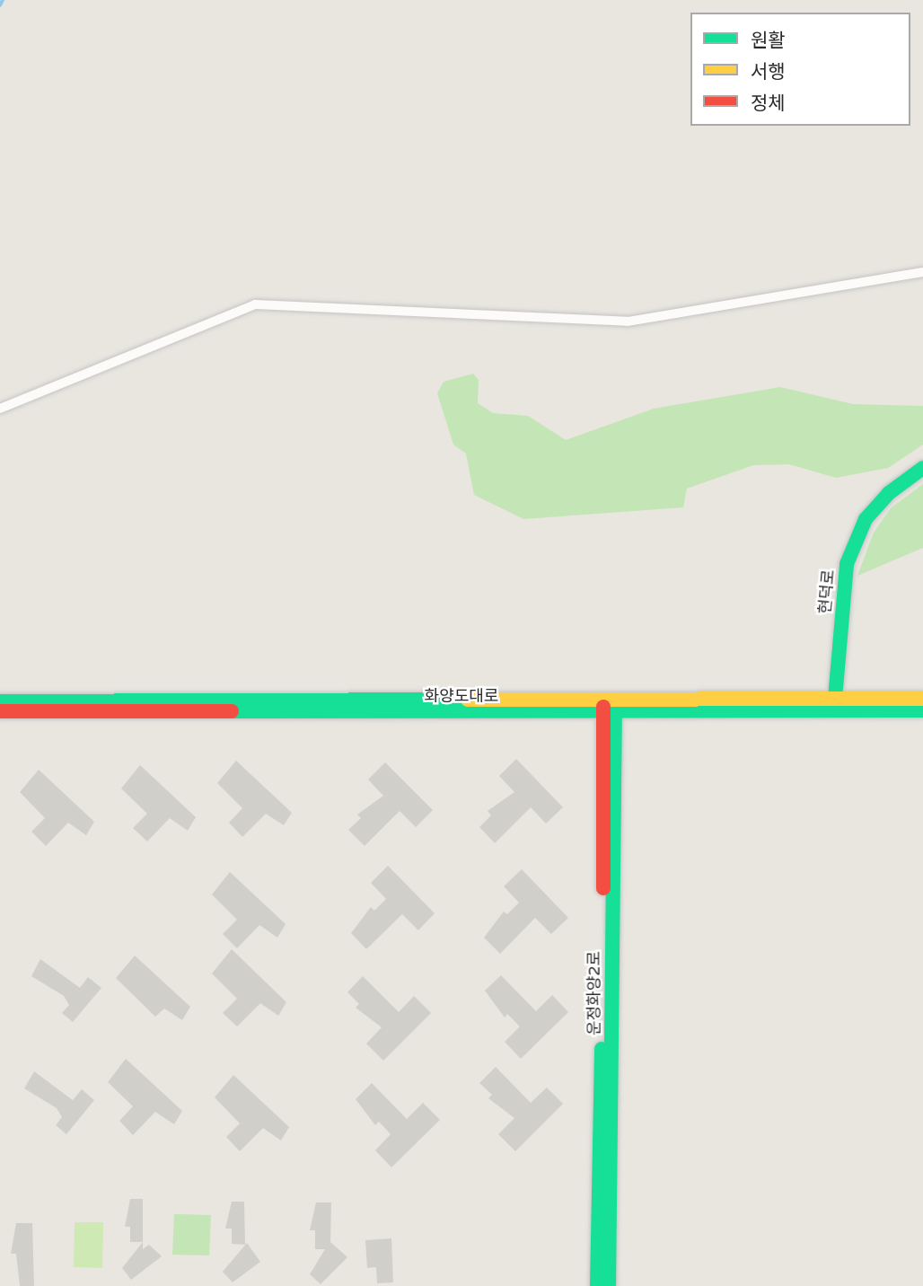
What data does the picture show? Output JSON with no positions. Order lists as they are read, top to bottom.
{
  "streets": {
    "main road": ["현덕로", "화양도대로", "운정화양2로"]
  },
  "crossings": [
    ["현덕로", "화양도대로"],
    ["화양도대로", "운정화양2로"]
  ],
  "legend": ["원활", "서행", "정체"]
}
